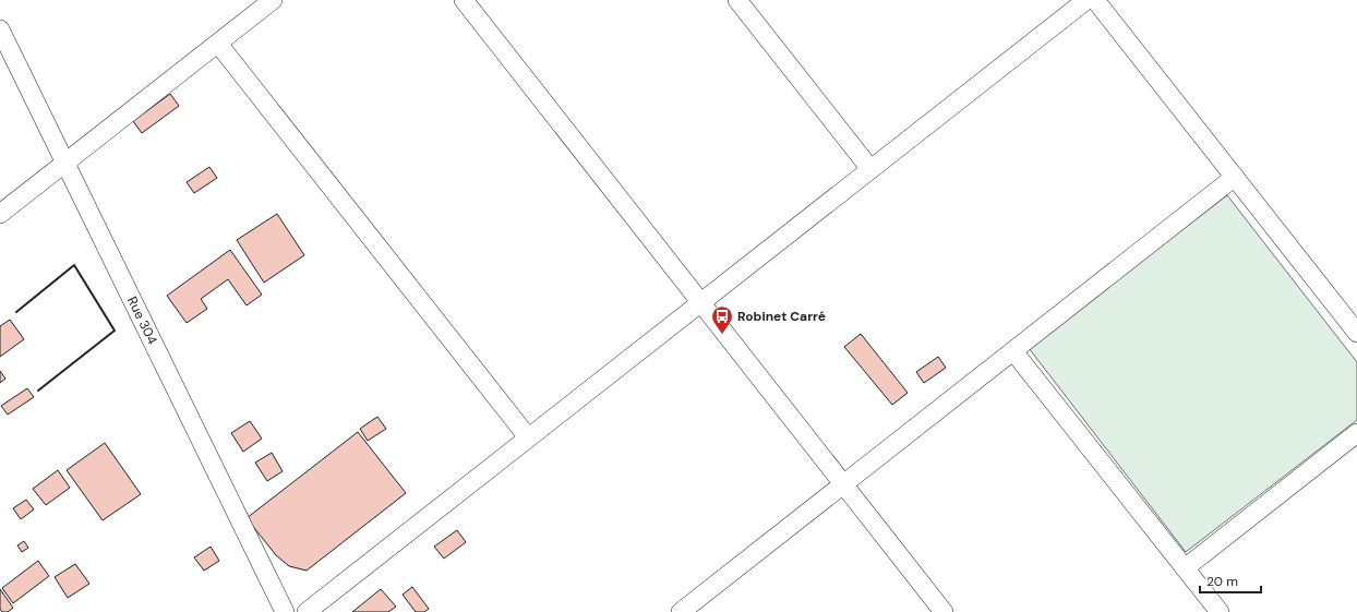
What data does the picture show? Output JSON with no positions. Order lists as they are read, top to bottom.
{
  "streets": {
    "street": ["Rue 304"]
  },
  "places": {
    "bus stop": ["Robinet Carré"]
  },
  "scale_bar": "20 m"
}
